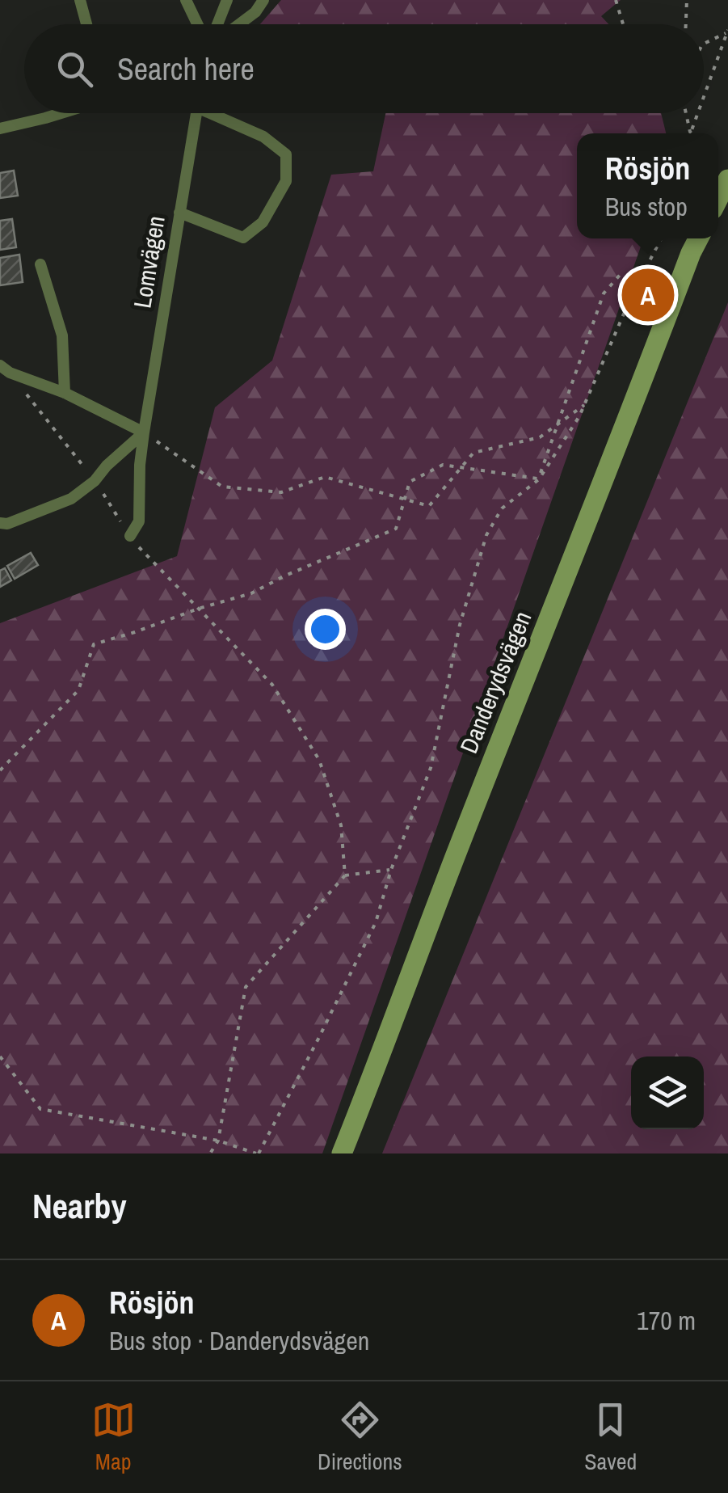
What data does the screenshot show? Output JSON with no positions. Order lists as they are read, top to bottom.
{
  "streets": {
    "main road": ["Danderydsvägen"],
    "lane": ["Lomvägen"]
  },
  "page": {
    "search": "Search here",
    "popup": ["Rösjön", "Bus stop"],
    "pins": "A",
    "heading": "Nearby",
    "list": [
      {
        "mark": "A",
        "name": "Rösjön",
        "note": "Bus stop · Danderydsvägen",
        "value": "170 m"
      }
    ],
    "nav": ["Map", "Directions", "Saved"]
  }
}
